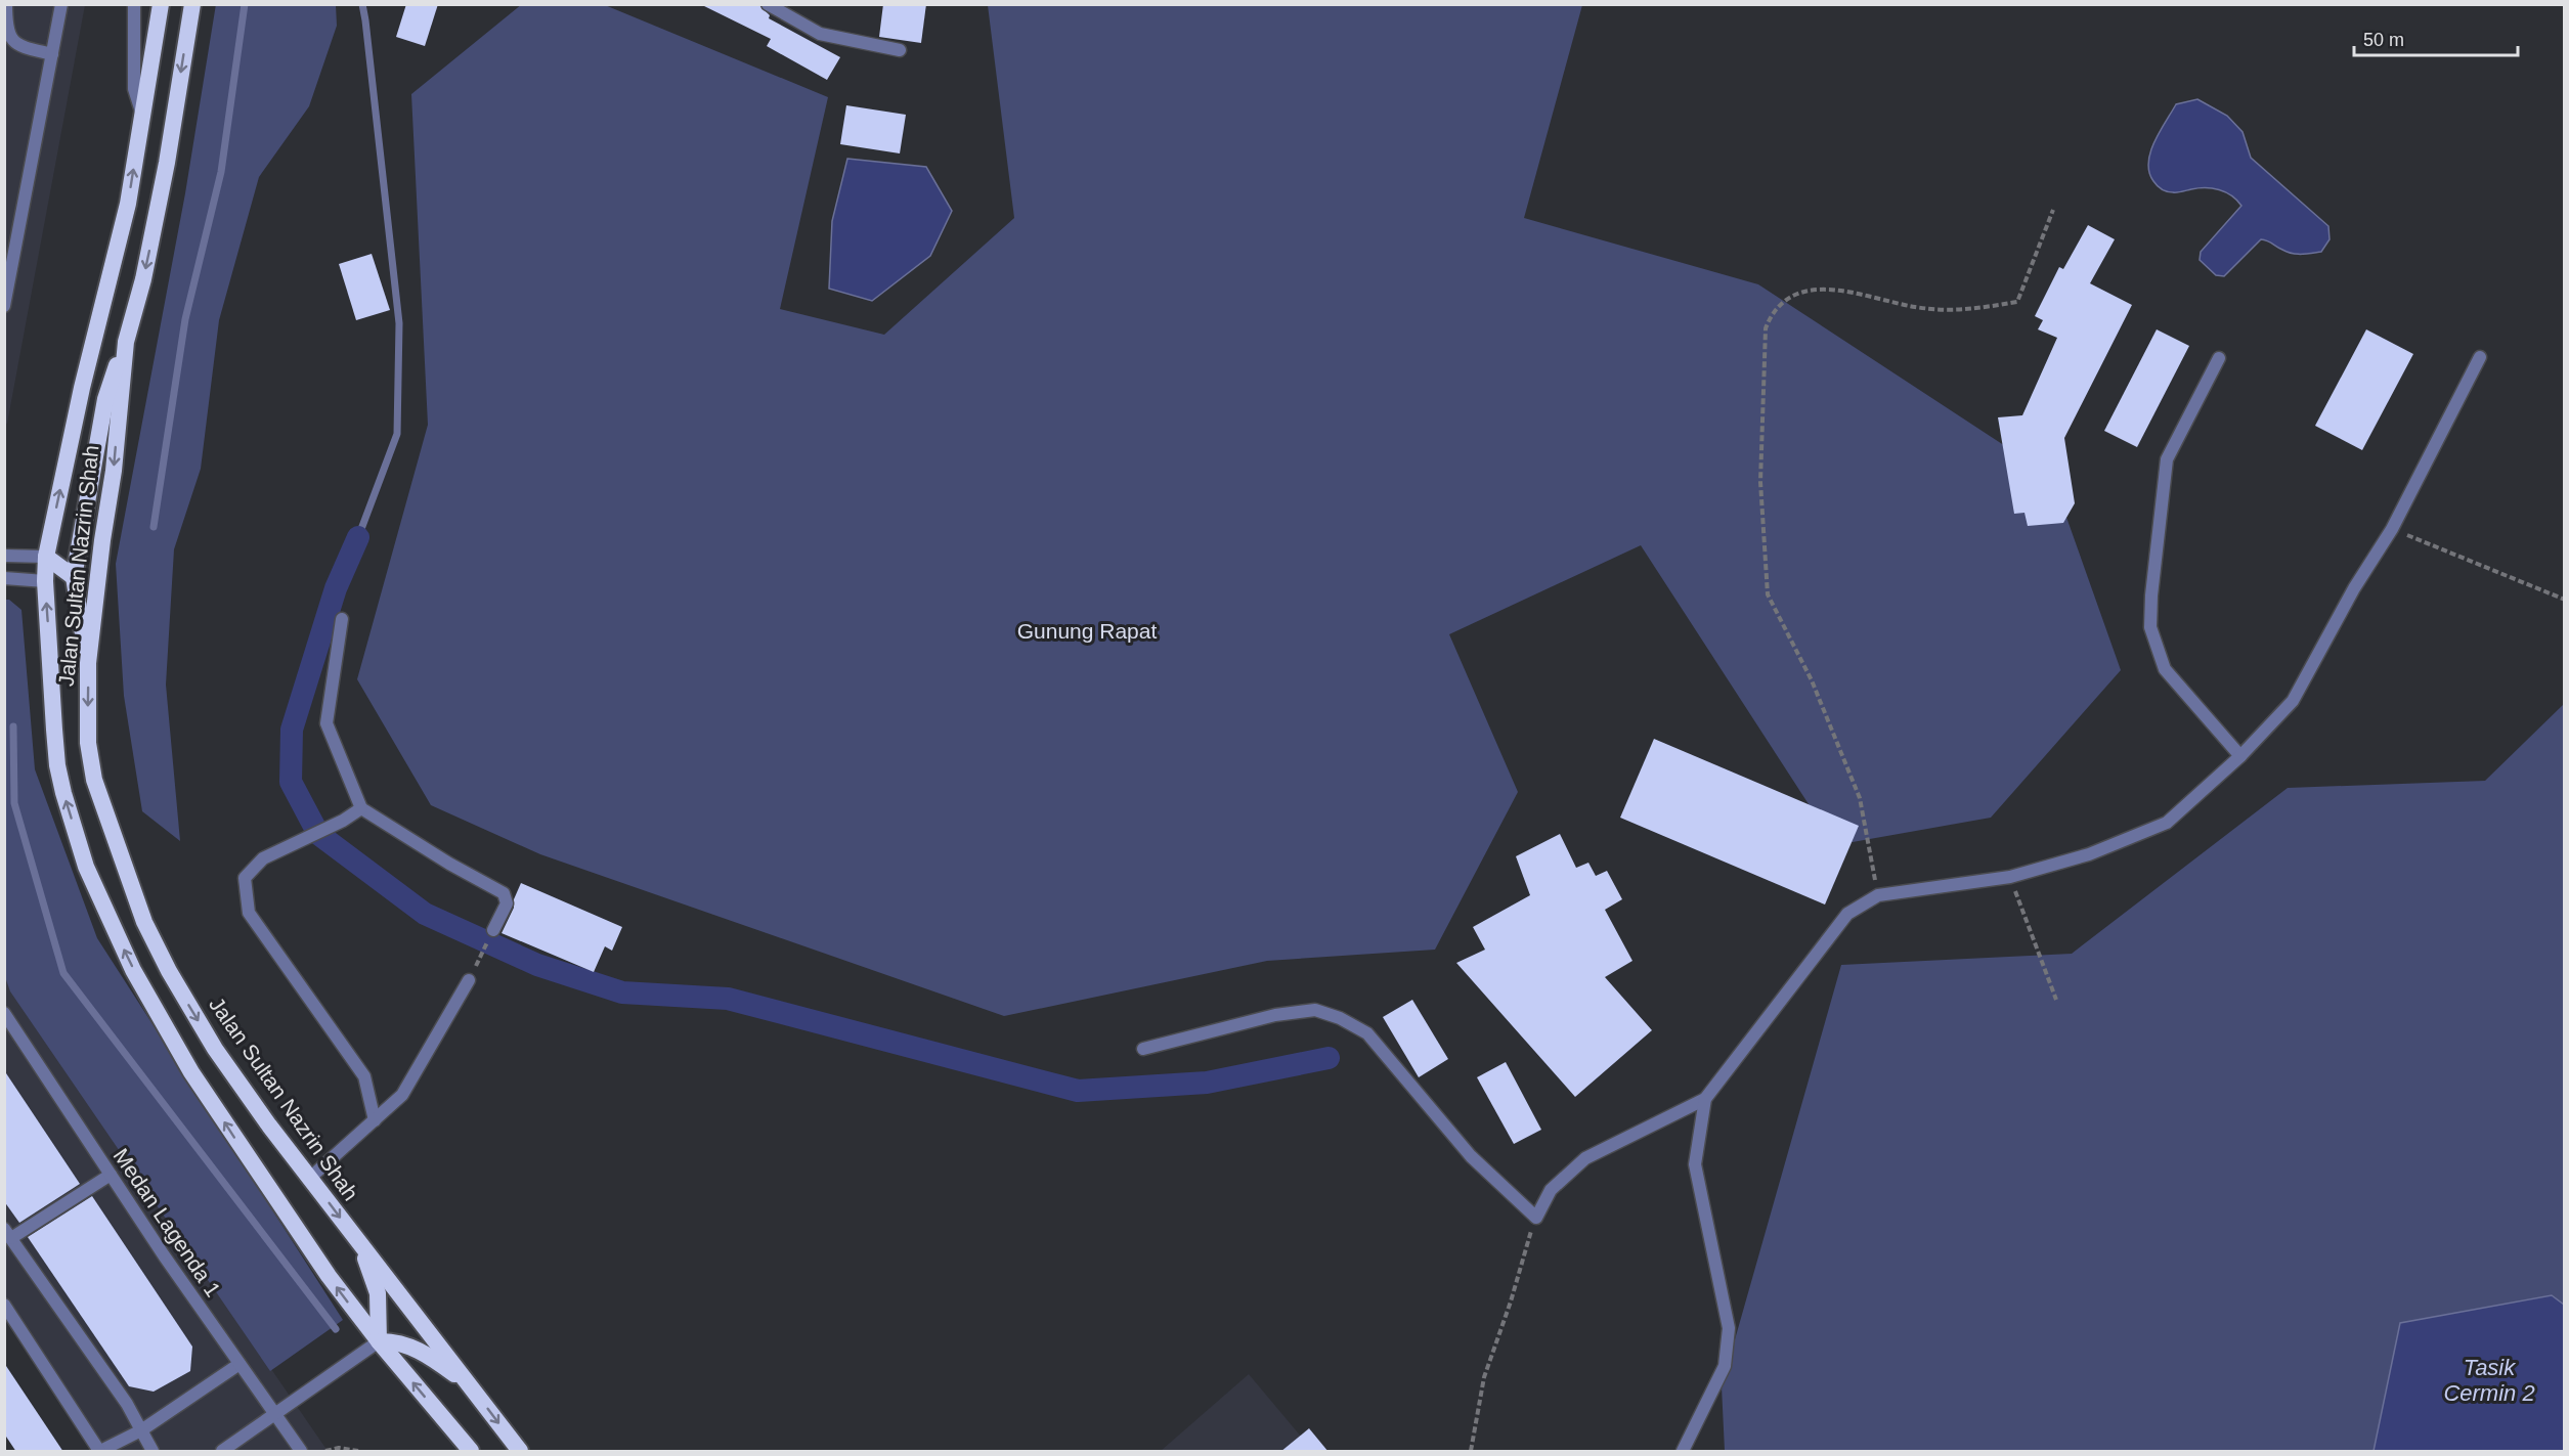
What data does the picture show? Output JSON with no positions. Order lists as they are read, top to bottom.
{
  "streets": {
    "highway": ["Jalan Sultan Nazrin Shah"],
    "street": ["Medan Lagenda 1"]
  },
  "water": ["Tasik Cermin 2"],
  "parks": ["Gunung Rapat"],
  "scale_bar": "50 m"
}
